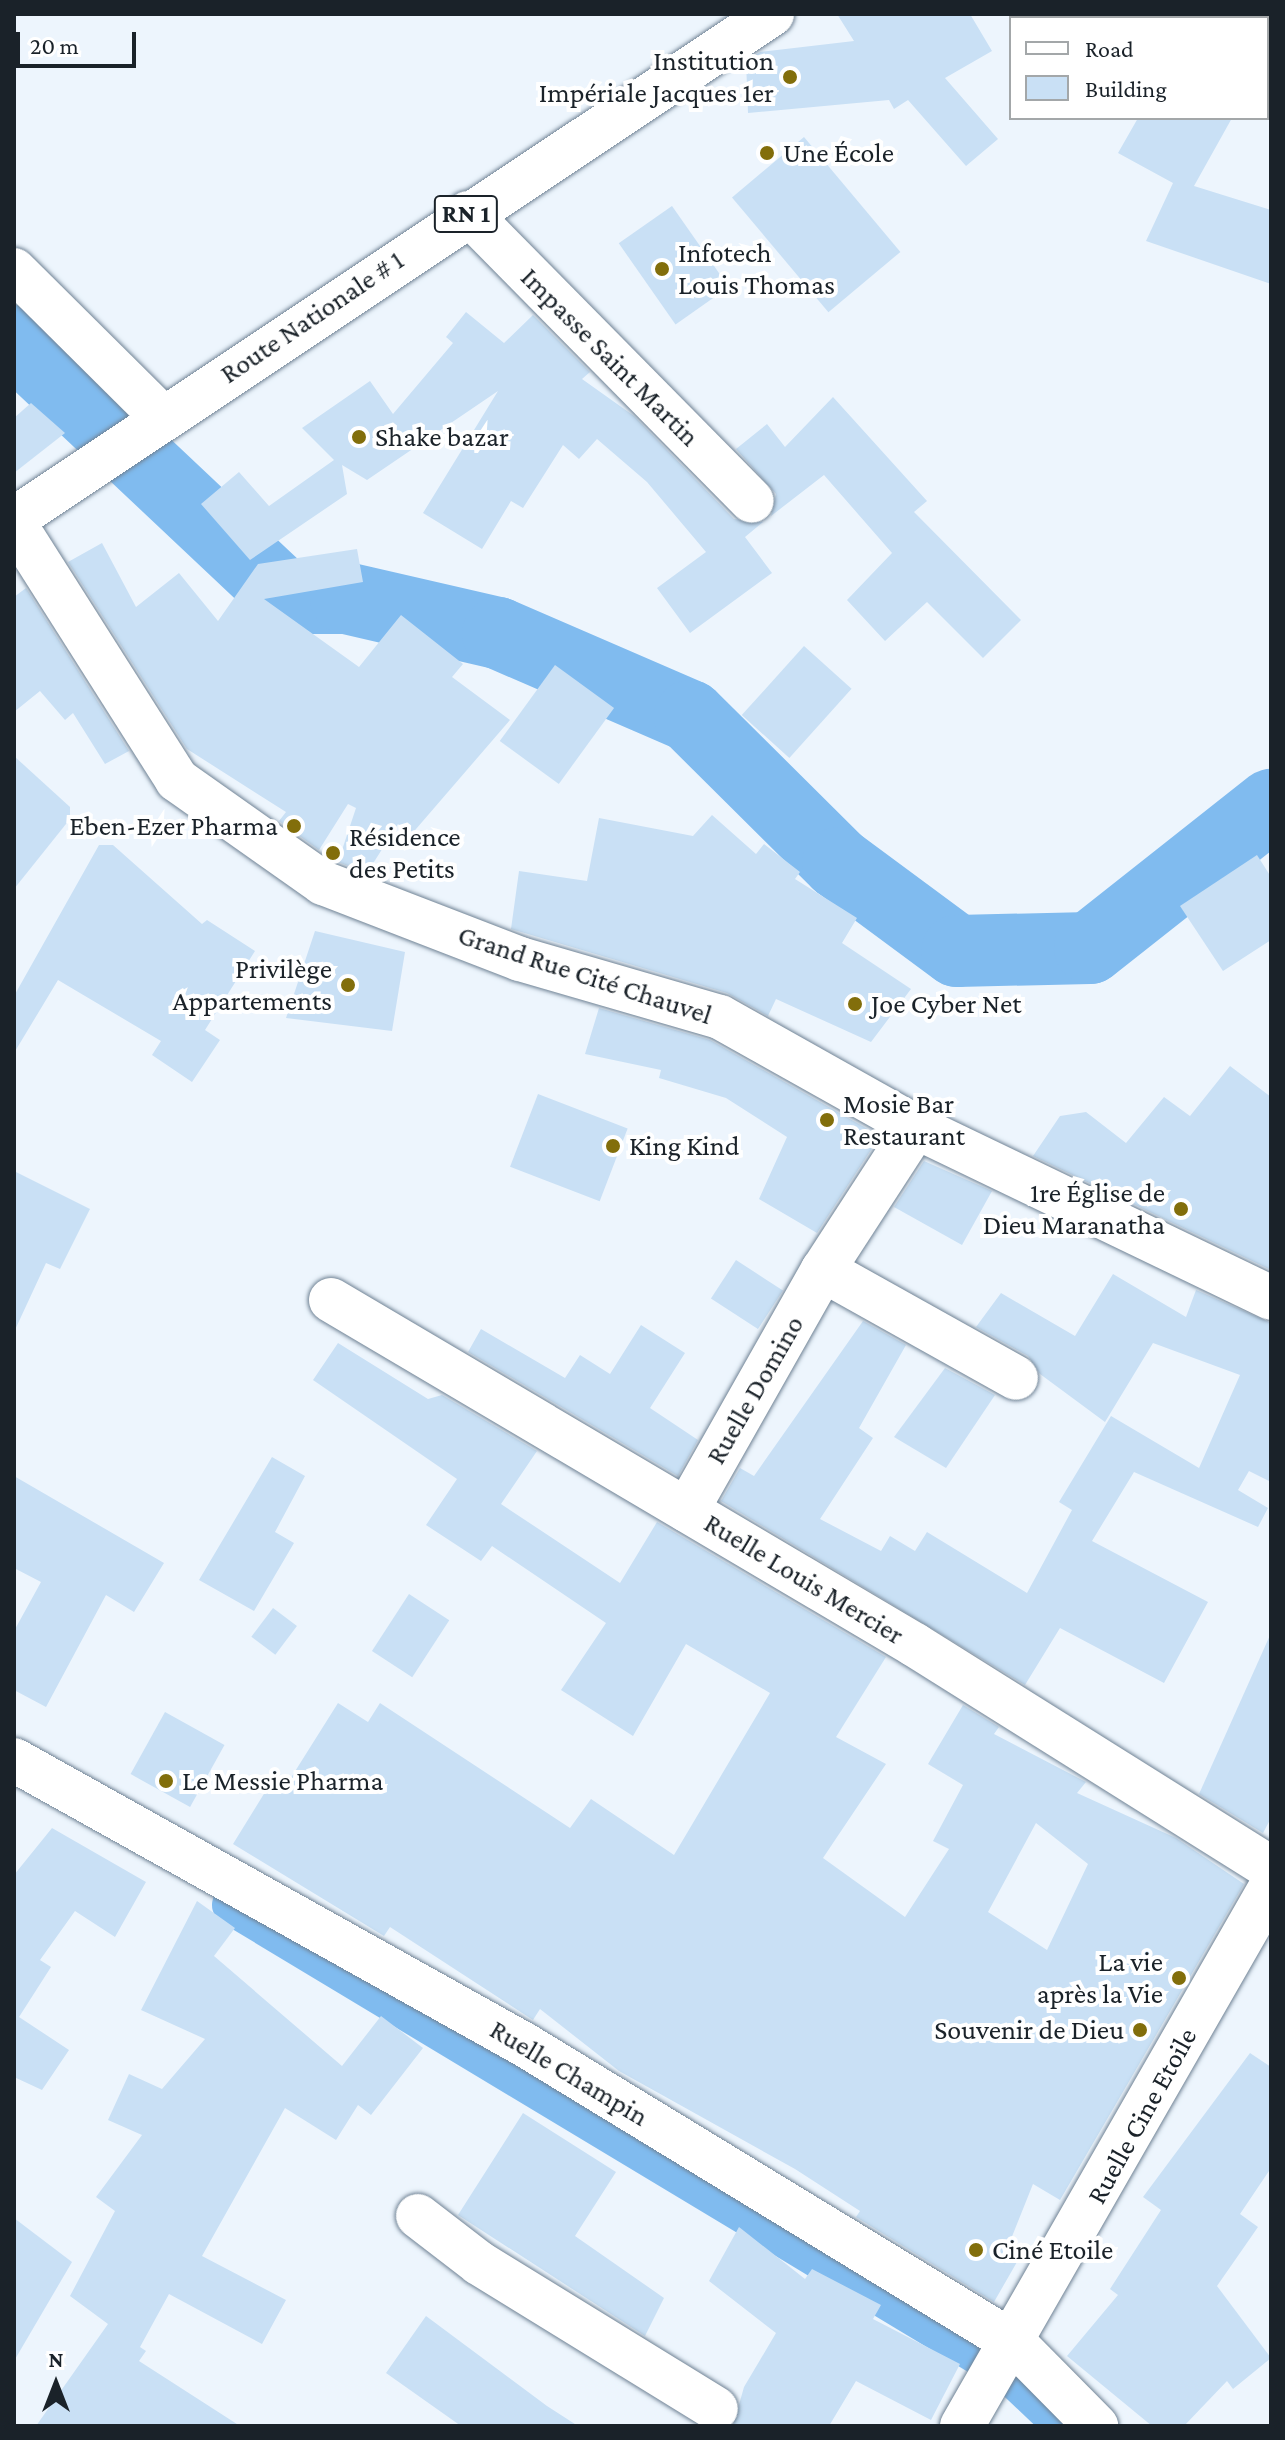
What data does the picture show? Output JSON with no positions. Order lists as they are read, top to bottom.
{
  "streets": {
    "street": [
      "RN 1",
      "Route Nationale # 1",
      "Impasse Saint Martin",
      "Grand Rue Cité Chauvel",
      "Ruelle Domino",
      "Ruelle Louis Mercier",
      "Ruelle Champin",
      "Ruelle Cine Etoile"
    ]
  },
  "crossings": [
    ["Route Nationale # 1", "Impasse Saint Martin"],
    ["Route Nationale # 1", "Grand Rue Cité Chauvel"],
    ["Grand Rue Cité Chauvel", "Ruelle Domino"],
    ["Ruelle Domino", "Ruelle Louis Mercier"],
    ["Ruelle Champin", "Ruelle Cine Etoile"]
  ],
  "places": [
    "Institution Impériale Jacques 1er",
    "Une École",
    "Infotech Louis Thomas",
    "Shake bazar",
    "Eben-Ezer Pharma",
    "Résidence des Petits",
    "Privilège Appartements",
    "Joe Cyber Net",
    "Mosie Bar Restaurant",
    "King Kind",
    "1re Église de Dieu Maranatha",
    "Le Messie Pharma",
    "La vie après la Vie",
    "Souvenir de Dieu",
    "Ciné Etoile"
  ],
  "legend": ["Road", "Building"],
  "scale_bar": "20 m",
  "north": "top"
}
